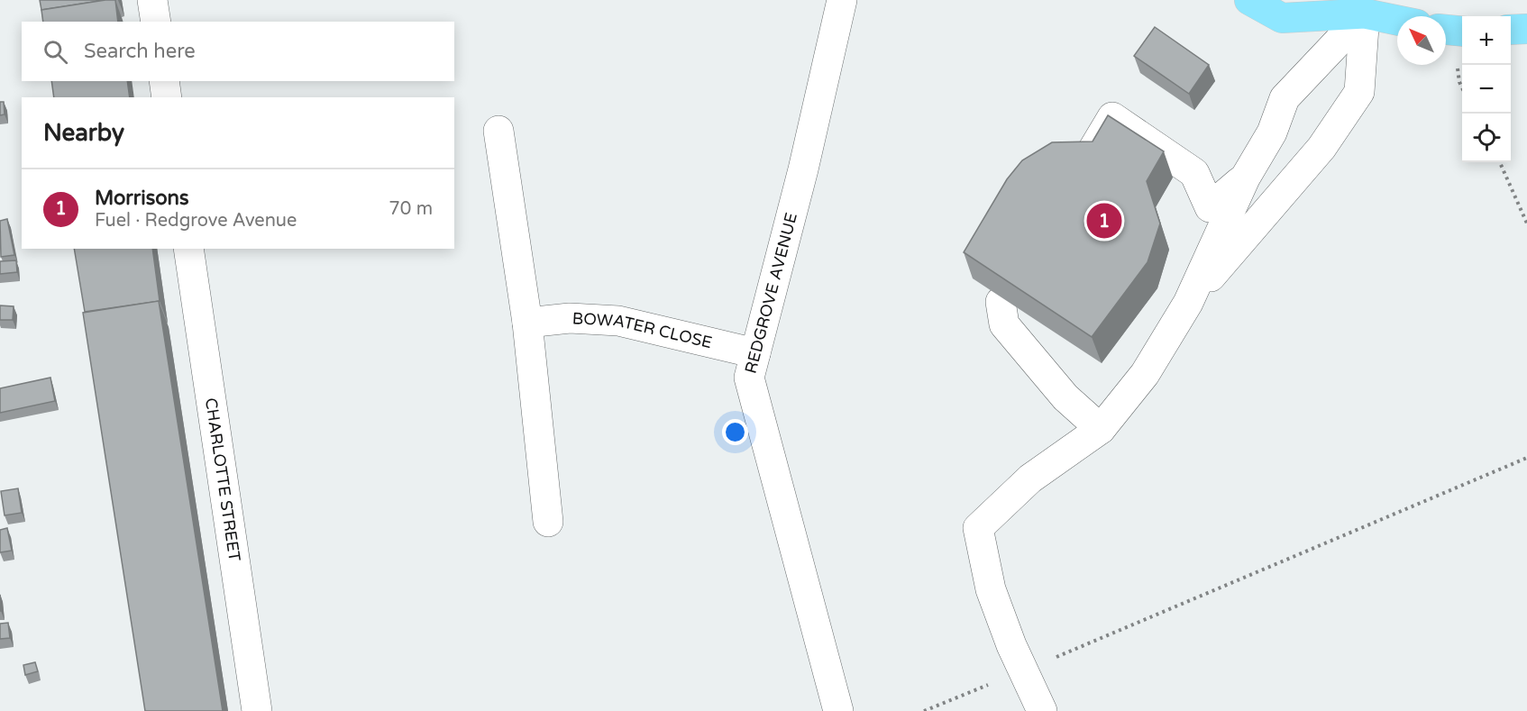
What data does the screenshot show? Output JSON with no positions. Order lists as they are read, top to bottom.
{
  "streets": {
    "street": ["REDGROVE AVENUE", "BOWATER CLOSE", "CHARLOTTE STREET"]
  },
  "crossings": [
    ["REDGROVE AVENUE", "BOWATER CLOSE"]
  ],
  "north": "top left",
  "page": {
    "map_buttons": ["+", "−"],
    "search": "Search here",
    "heading": "Nearby",
    "list": [
      {
        "mark": "1",
        "name": "Morrisons",
        "note": "Fuel · Redgrove Avenue",
        "value": "70 m"
      }
    ],
    "pins": "1"
  }
}
